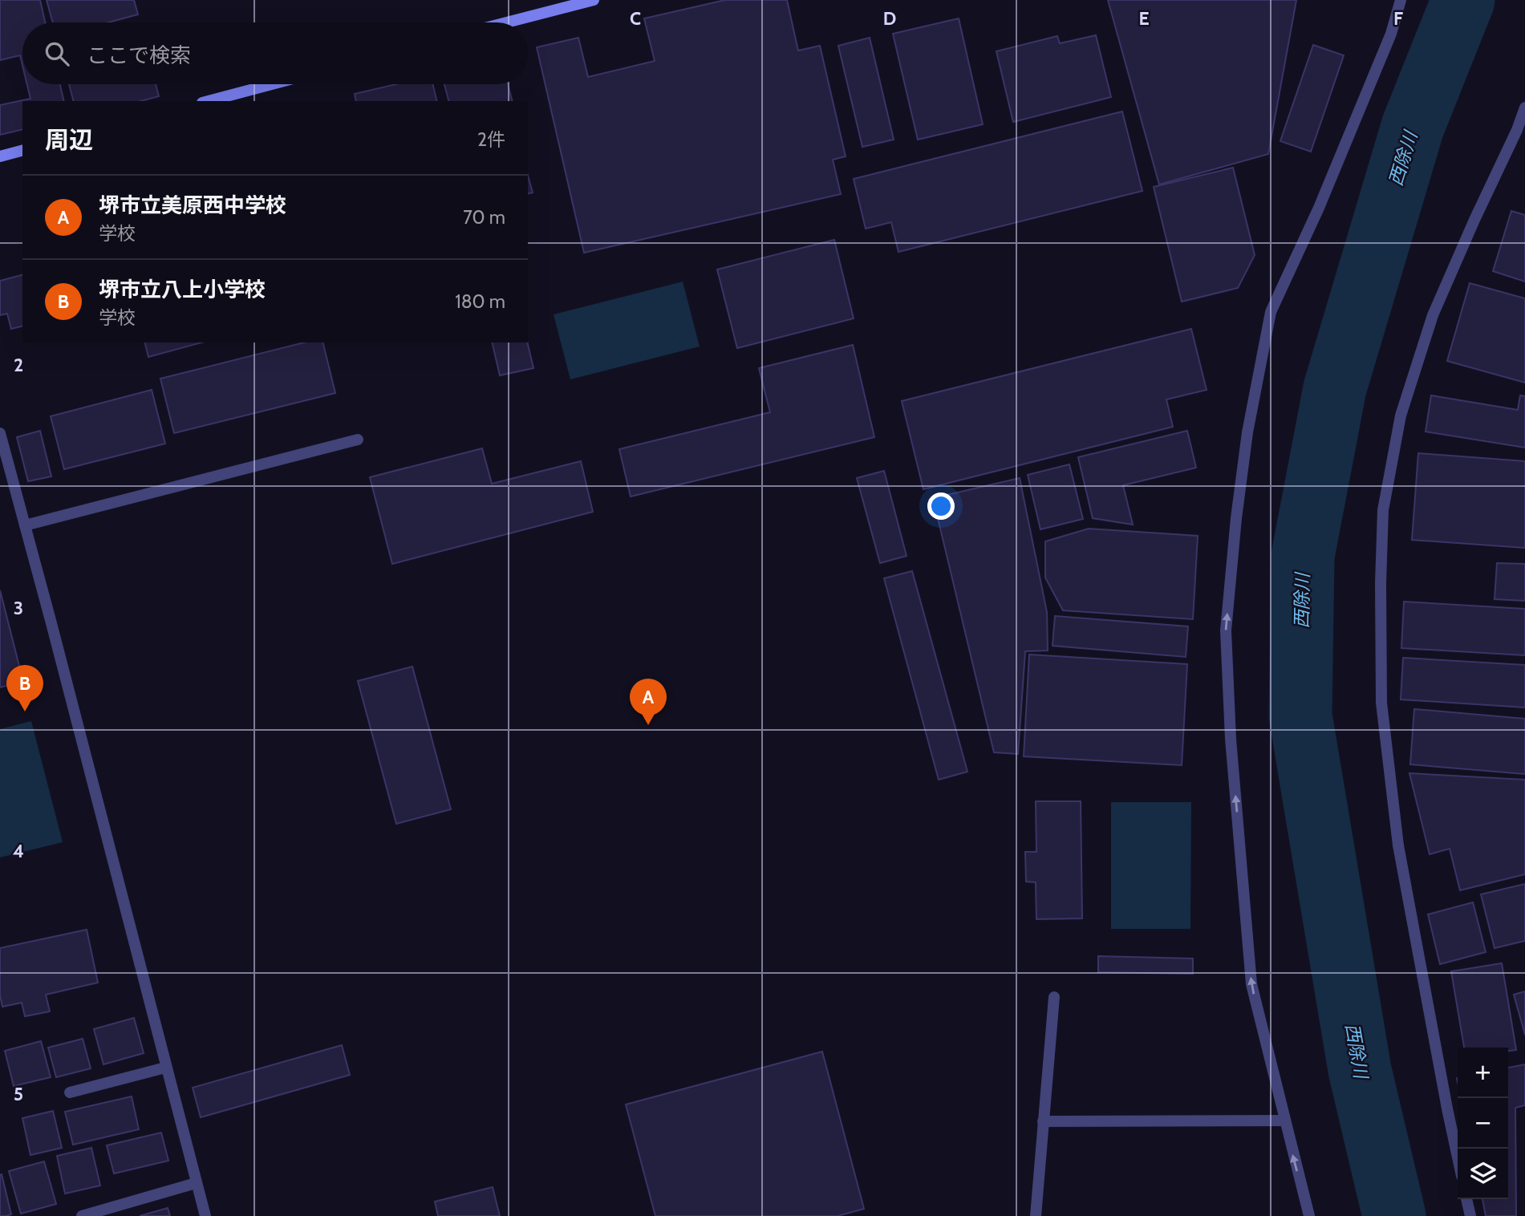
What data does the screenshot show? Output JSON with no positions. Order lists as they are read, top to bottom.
{
  "water": ["西除川"],
  "page": {
    "search": "ここで検索",
    "heading": ["周辺", "2件"],
    "list": [
      {
        "mark": "A",
        "name": "堺市立美原西中学校",
        "note": "学校",
        "value": "70 m"
      },
      {
        "mark": "B",
        "name": "堺市立八上小学校",
        "note": "学校",
        "value": "180 m"
      }
    ],
    "pins": ["B", "A"],
    "map_buttons": ["+", "−"]
  },
  "grid": {
    "columns": [
      "C",
      "D",
      "E",
      "F"
    ],
    "rows": [
      "2",
      "3",
      "4",
      "5"
    ]
  }
}
